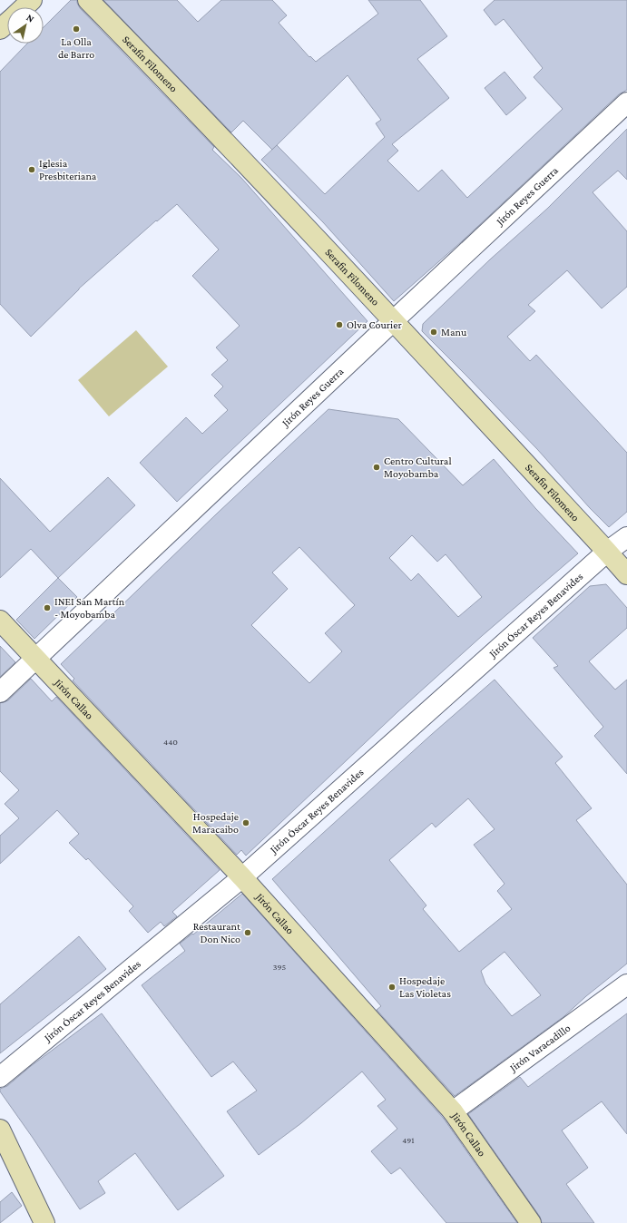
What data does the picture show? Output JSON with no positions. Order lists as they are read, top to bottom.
{
  "streets": {
    "street": [
      "Serafin Filomeno",
      "Jirón Reyes Guerra",
      "Jirón Óscar Reyes Benavides",
      "Jirón Callao",
      "Jirón Varacadillo"
    ]
  },
  "crossings": [
    ["Serafin Filomeno", "Jirón Reyes Guerra"],
    ["Serafin Filomeno", "Jirón Óscar Reyes Benavides"],
    ["Jirón Reyes Guerra", "Jirón Callao"],
    ["Jirón Óscar Reyes Benavides", "Jirón Callao"],
    ["Jirón Callao", "Jirón Varacadillo"]
  ],
  "places": [
    "La Olla de Barro",
    "Iglesia Presbiteriana",
    "Olva Courier",
    "Manu",
    "Centro Cultural Moyobamba",
    "INEI San Martín - Moyobamba",
    "Hospedaje Maracaibo",
    "Restaurant Don Nico",
    "Hospedaje Las Violetas"
  ],
  "house_numbers": ["440", "395", "491"],
  "north": "top right"
}
